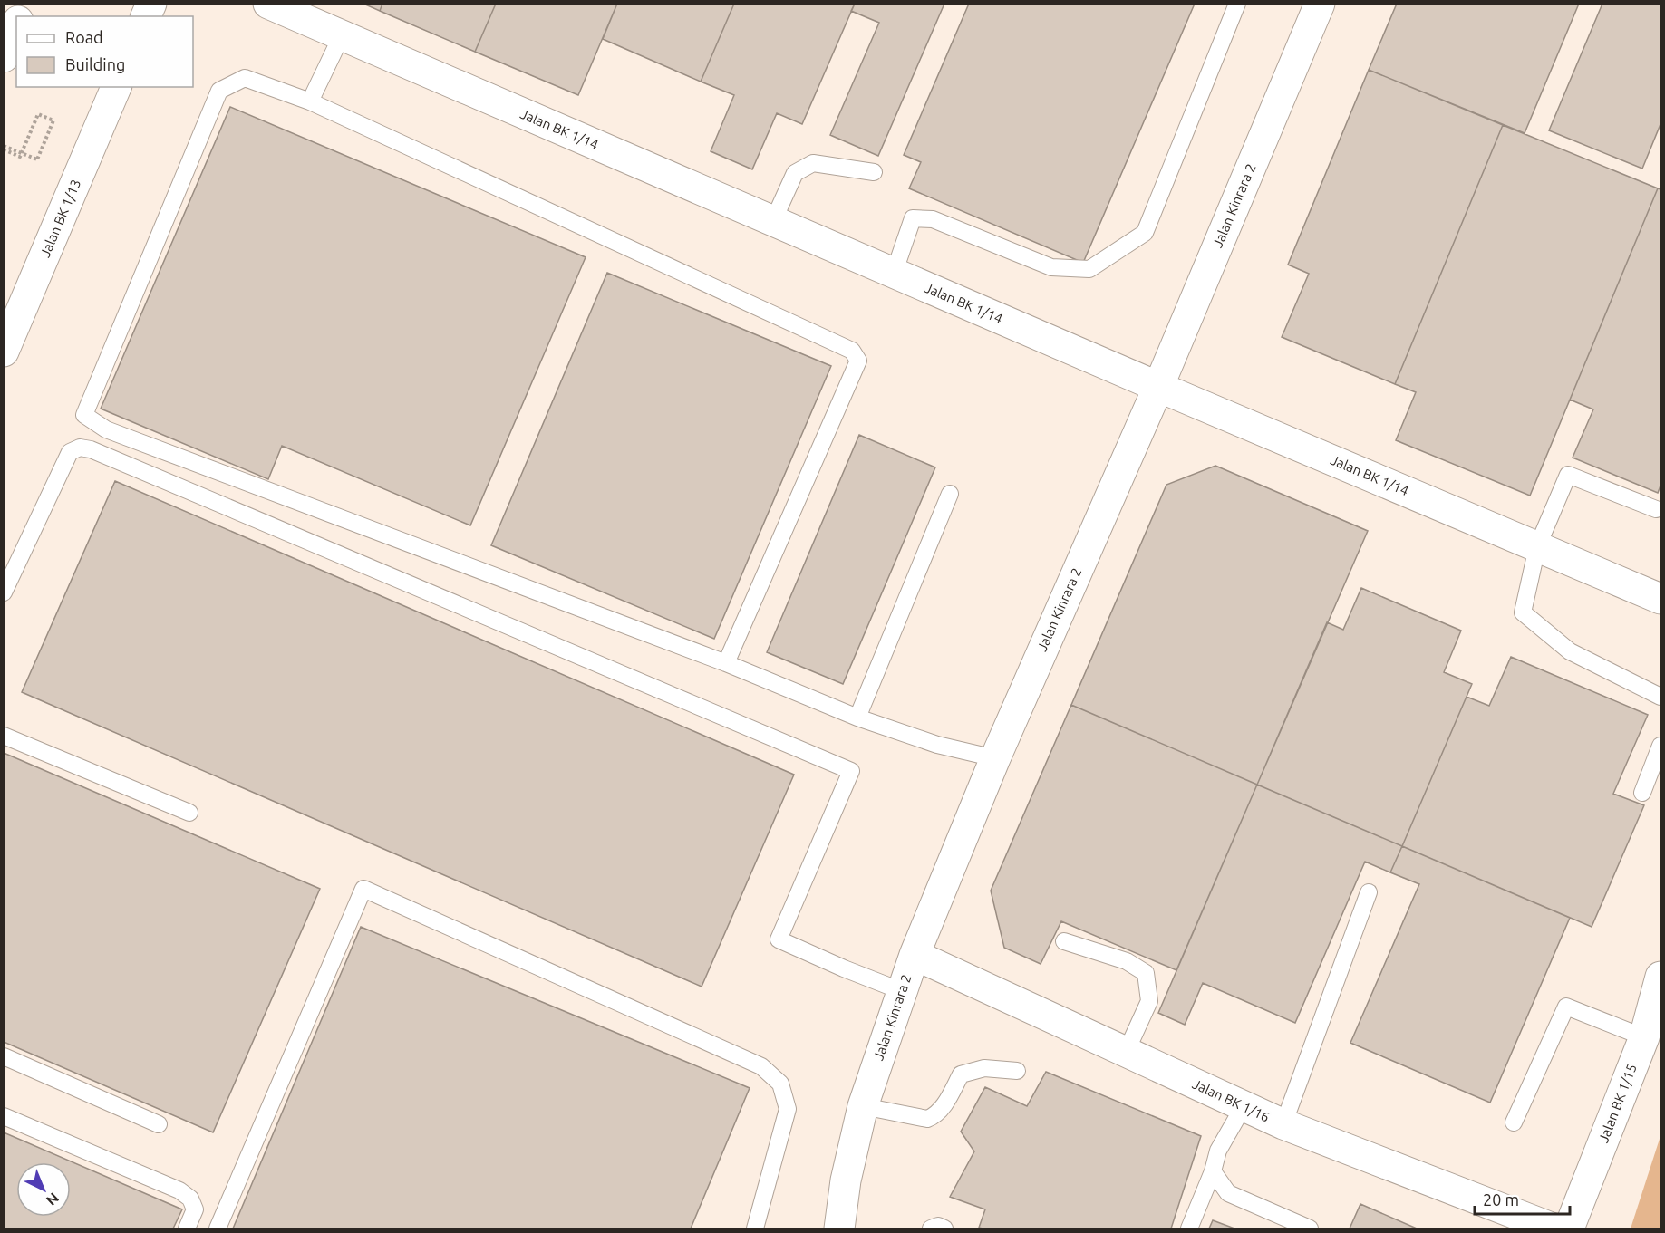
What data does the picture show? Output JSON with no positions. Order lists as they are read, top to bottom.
{
  "streets": {
    "street": [
      "Jalan BK 1/14",
      "Jalan Kinrara 2",
      "Jalan BK 1/13",
      "Jalan BK 1/16",
      "Jalan BK 1/15"
    ]
  },
  "crossings": [
    ["Jalan BK 1/14", "Jalan Kinrara 2"],
    ["Jalan Kinrara 2", "Jalan BK 1/16"]
  ],
  "legend": ["Road", "Building"],
  "scale_bar": "20 m",
  "north": "bottom right"
}
